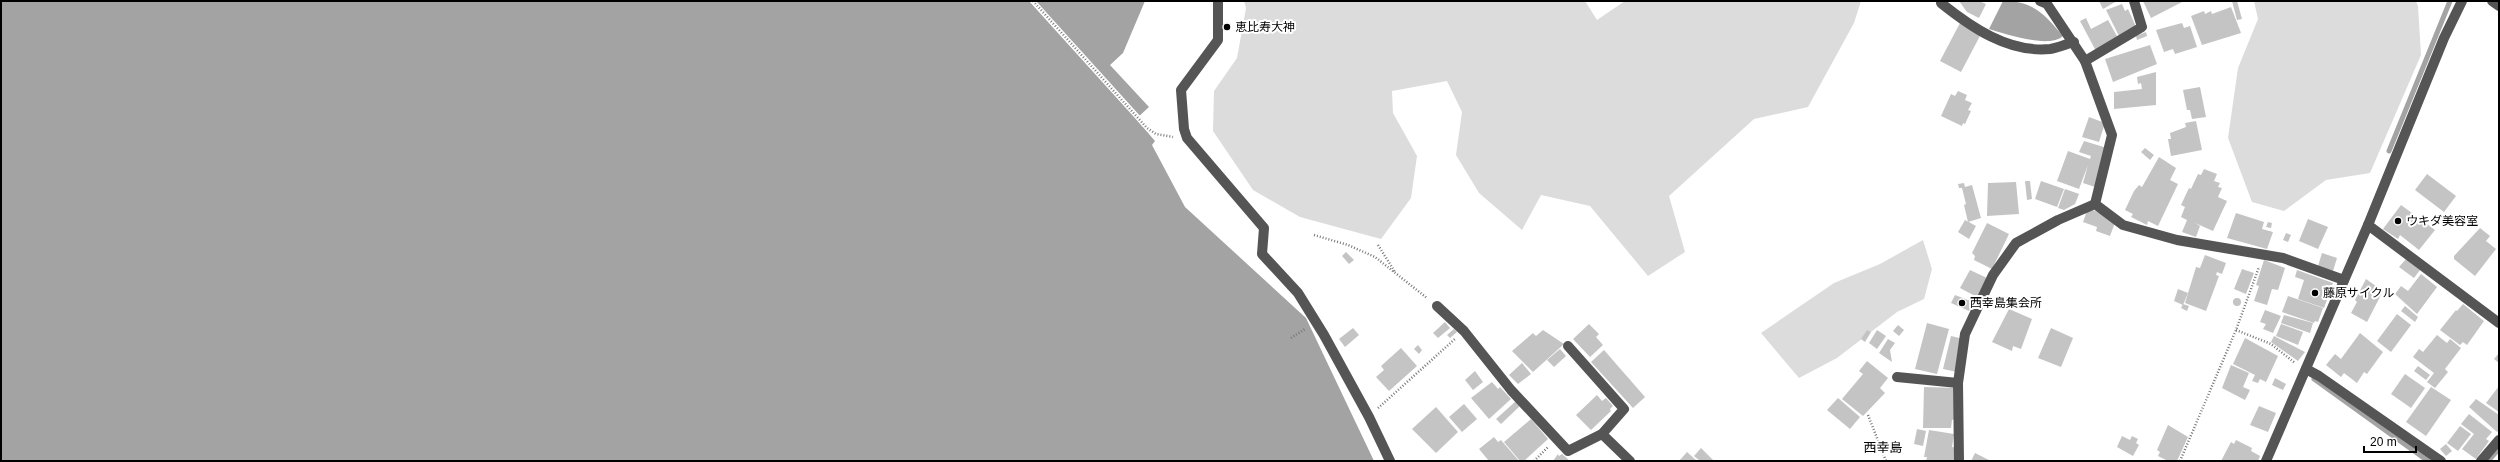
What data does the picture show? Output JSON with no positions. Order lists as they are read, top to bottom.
{
  "districts": ["西幸島"],
  "places": [
    "恵比寿大神",
    "ウキダ美容室",
    "藤原サイクル",
    "西幸島集会所"
  ],
  "scale_bar": "20 m"
}
